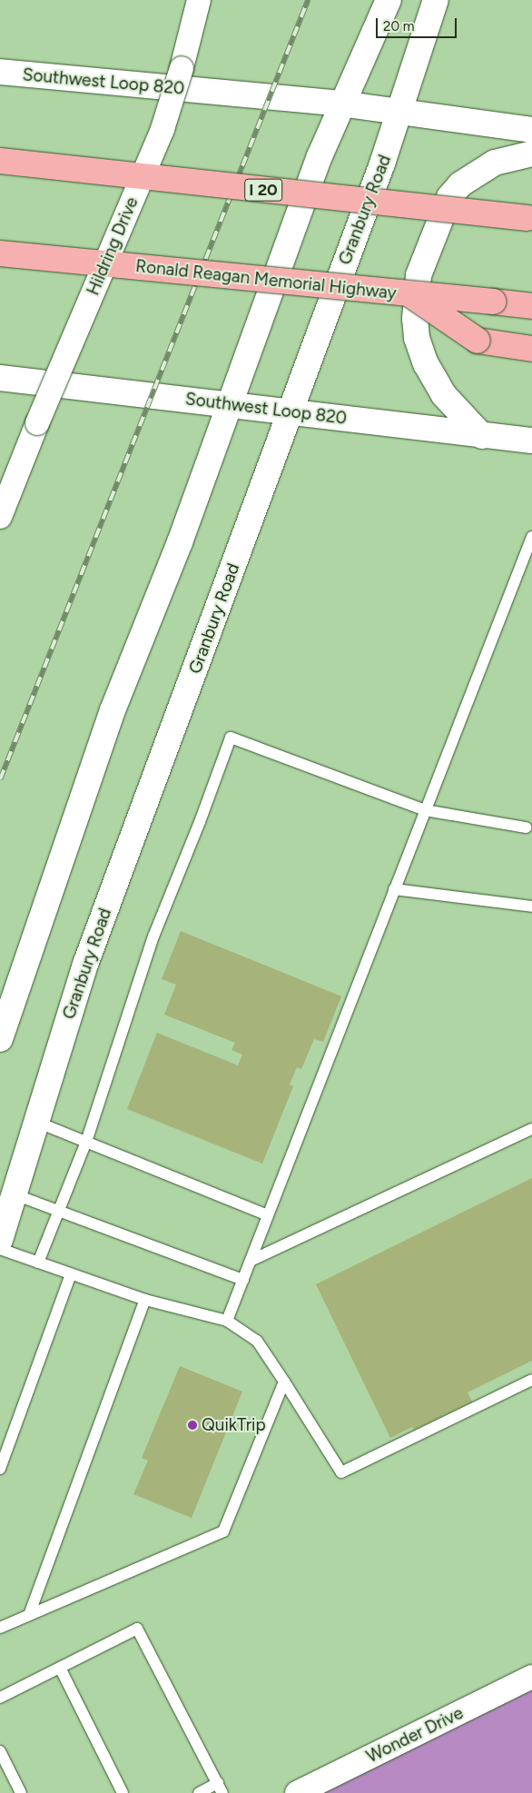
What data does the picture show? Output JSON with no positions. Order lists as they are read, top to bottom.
{
  "streets": {
    "highway": ["I 20", "Ronald Reagan Memorial Highway"],
    "main road": ["Southwest Loop 820", "Granbury Road"],
    "street": ["Hildring Drive", "Wonder Drive"]
  },
  "crossings": [
    ["Southwest Loop 820", "Granbury Road"]
  ],
  "places": ["QuikTrip"],
  "scale_bar": "20 m"
}
